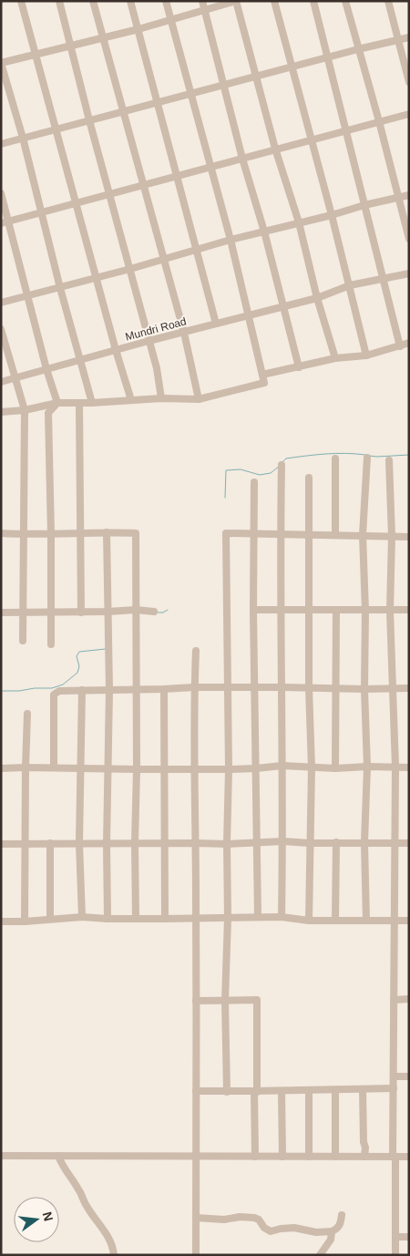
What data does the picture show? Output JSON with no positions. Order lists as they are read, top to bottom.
{
  "streets": {
    "street": ["Mundri Road"]
  },
  "north": "right"
}
